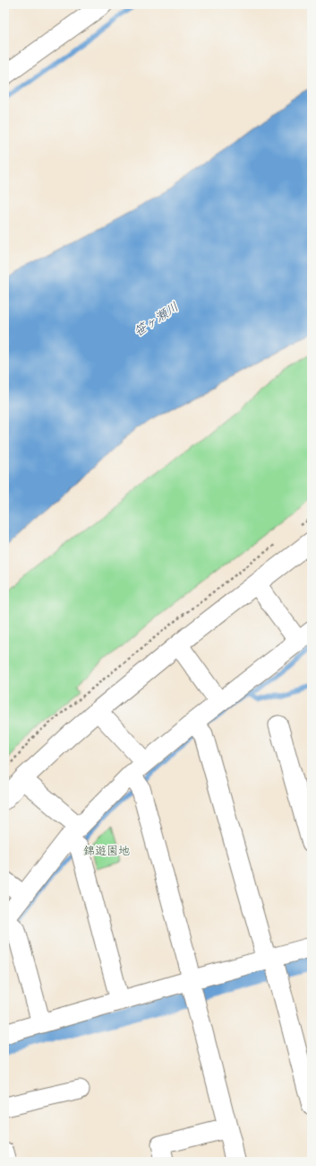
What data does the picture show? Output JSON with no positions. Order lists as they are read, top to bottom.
{
  "water": ["笹ヶ瀬川"],
  "parks": ["錦遊園地"]
}
